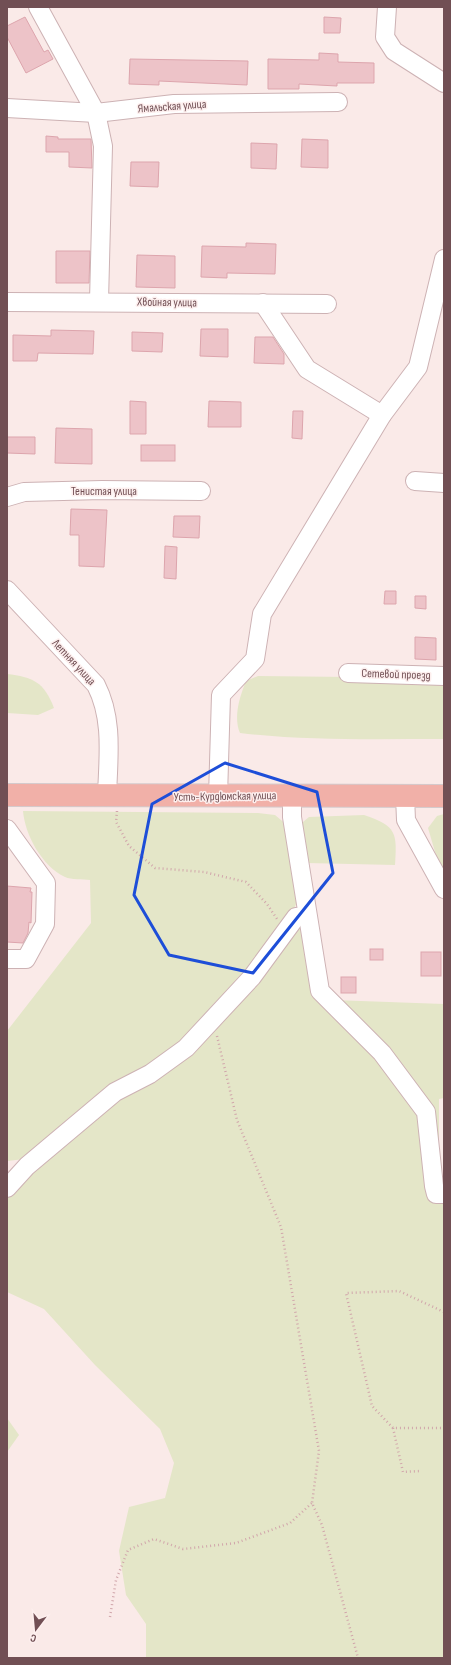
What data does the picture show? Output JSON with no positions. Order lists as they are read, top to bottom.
{
  "streets": {
    "main road": ["Усть-Курдюмская улица"],
    "street": [
      "Ямальская улица",
      "Хвойная улица",
      "Тенистая улица",
      "Летняя улица",
      "Сетевой проезд"
    ]
  },
  "crossings": [
    ["Летняя улица", "Усть-Курдюмская улица"]
  ],
  "north": "bottom"
}
